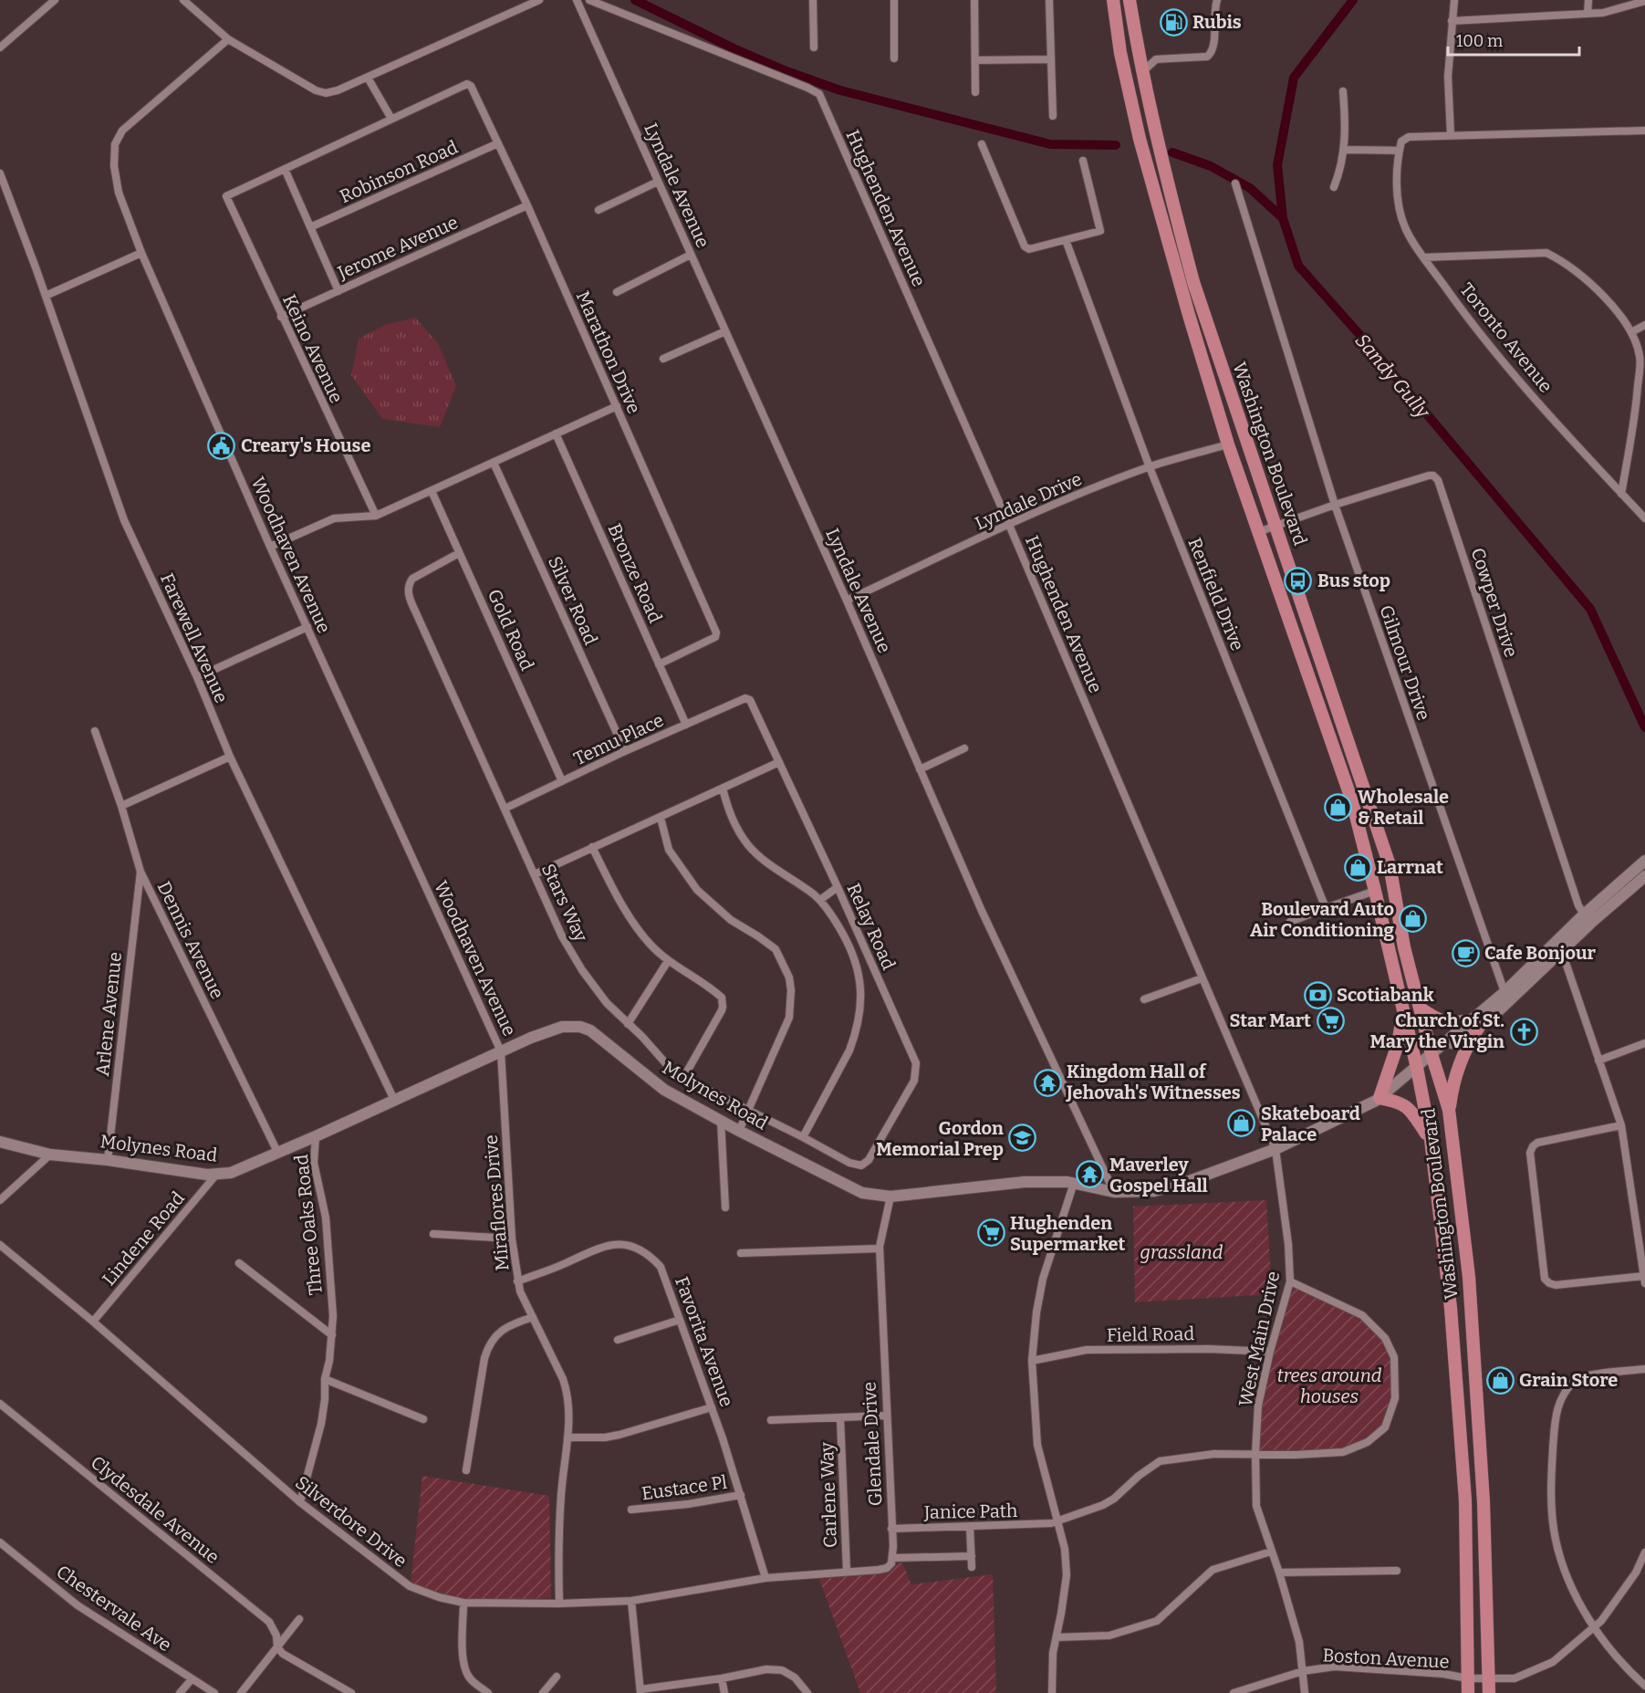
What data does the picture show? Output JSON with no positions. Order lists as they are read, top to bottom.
{
  "streets": {
    "highway": ["Washington Boulevard"],
    "main road": ["Molynes Road"],
    "street": [
      "Robinson Road",
      "Lyndale Avenue",
      "Hughenden Avenue",
      "Jerome Avenue",
      "Toronto Avenue",
      "Keino Avenue",
      "Marathon Drive",
      "Lyndale Drive",
      "Woodhaven Avenue",
      "Bronze Road",
      "Renfield Drive",
      "Silver Road",
      "Cowper Drive",
      "Gold Road",
      "Farewell Avenue",
      "Gilmour Drive",
      "Temu Place",
      "Stars Way",
      "Relay Road",
      "Dennis Avenue",
      "Arlene Avenue",
      "Miraflores Drive",
      "Three Oaks Road",
      "Lindene Road",
      "Field Road",
      "West Main Drive",
      "Favorita Avenue",
      "Glendale Drive",
      "Eustace Pl",
      "Carlene Way",
      "Clydesdale Avenue",
      "Janice Path",
      "Silverdore Drive",
      "Chestervale Ave",
      "Boston Avenue"
    ]
  },
  "crossings": [
    ["Robinson Road", "Marathon Drive"],
    ["Lyndale Avenue", "Lyndale Drive"],
    ["Lyndale Avenue", "Molynes Road"],
    ["Hughenden Avenue", "Lyndale Drive"],
    ["Hughenden Avenue", "Molynes Road"],
    ["Hughenden Avenue", "West Main Drive"],
    ["Jerome Avenue", "Keino Avenue"],
    ["Jerome Avenue", "Marathon Drive"],
    ["Keino Avenue", "Marathon Drive"],
    ["Marathon Drive", "Bronze Road"],
    ["Washington Boulevard", "Lyndale Drive"],
    ["Washington Boulevard", "Cowper Drive"],
    ["Washington Boulevard", "Molynes Road"],
    ["Washington Boulevard", "Boston Avenue"],
    ["Lyndale Drive", "Renfield Drive"],
    ["Woodhaven Avenue", "Molynes Road"],
    ["Woodhaven Avenue", "Miraflores Drive"],
    ["Bronze Road", "Temu Place"],
    ["Silver Road", "Temu Place"],
    ["Cowper Drive", "Gilmour Drive"],
    ["Cowper Drive", "Molynes Road"],
    ["Gold Road", "Temu Place"],
    ["Gold Road", "Stars Way"],
    ["Farewell Avenue", "Molynes Road"],
    ["Gilmour Drive", "Molynes Road"],
    ["Temu Place", "Stars Way"],
    ["Temu Place", "Relay Road"],
    ["Stars Way", "Relay Road"],
    ["Dennis Avenue", "Arlene Avenue"],
    ["Dennis Avenue", "Molynes Road"],
    ["Arlene Avenue", "Molynes Road"],
    ["Molynes Road", "Miraflores Drive"],
    ["Molynes Road", "Three Oaks Road"],
    ["Molynes Road", "Lindene Road"],
    ["Molynes Road", "West Main Drive"],
    ["Molynes Road", "Glendale Drive"],
    ["Miraflores Drive", "Favorita Avenue"],
    ["Miraflores Drive", "Silverdore Drive"],
    ["Three Oaks Road", "Silverdore Drive"],
    ["Lindene Road", "Silverdore Drive"],
    ["Field Road", "West Main Drive"],
    ["West Main Drive", "Janice Path"],
    ["West Main Drive", "Boston Avenue"],
    ["Favorita Avenue", "Eustace Pl"],
    ["Favorita Avenue", "Silverdore Drive"],
    ["Glendale Drive", "Janice Path"]
  ],
  "water": ["Sandy Gully"],
  "parks": ["grassland", "trees around houses"],
  "places": {
    "fuel station": ["Rubis"],
    "public building": ["Creary's House"],
    "bus stop": ["Bus stop"],
    "shop": [
      "Wholesale & Retail",
      "Larrnat",
      "Boulevard Auto Air Conditioning",
      "Skateboard Palace",
      "Grain Store"
    ],
    "cafe": ["Cafe Bonjour"],
    "bank": ["Scotiabank"],
    "supermarket": ["Star Mart", "Hughenden Supermarket"],
    "church": ["Church of St. Mary the Virgin"],
    "temple": ["Kingdom Hall of Jehovah's Witnesses", "Maverley Gospel Hall"],
    "school or university": ["Gordon Memorial Prep"]
  },
  "scale_bar": "100 m"
}
